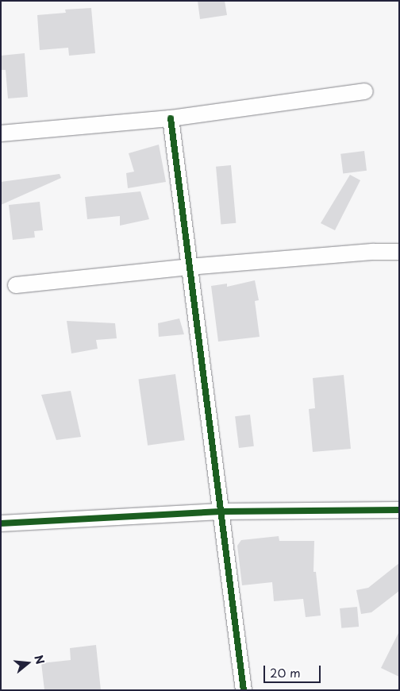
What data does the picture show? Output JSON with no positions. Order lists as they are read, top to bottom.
{
  "scale_bar": "20 m",
  "north": "right"
}
